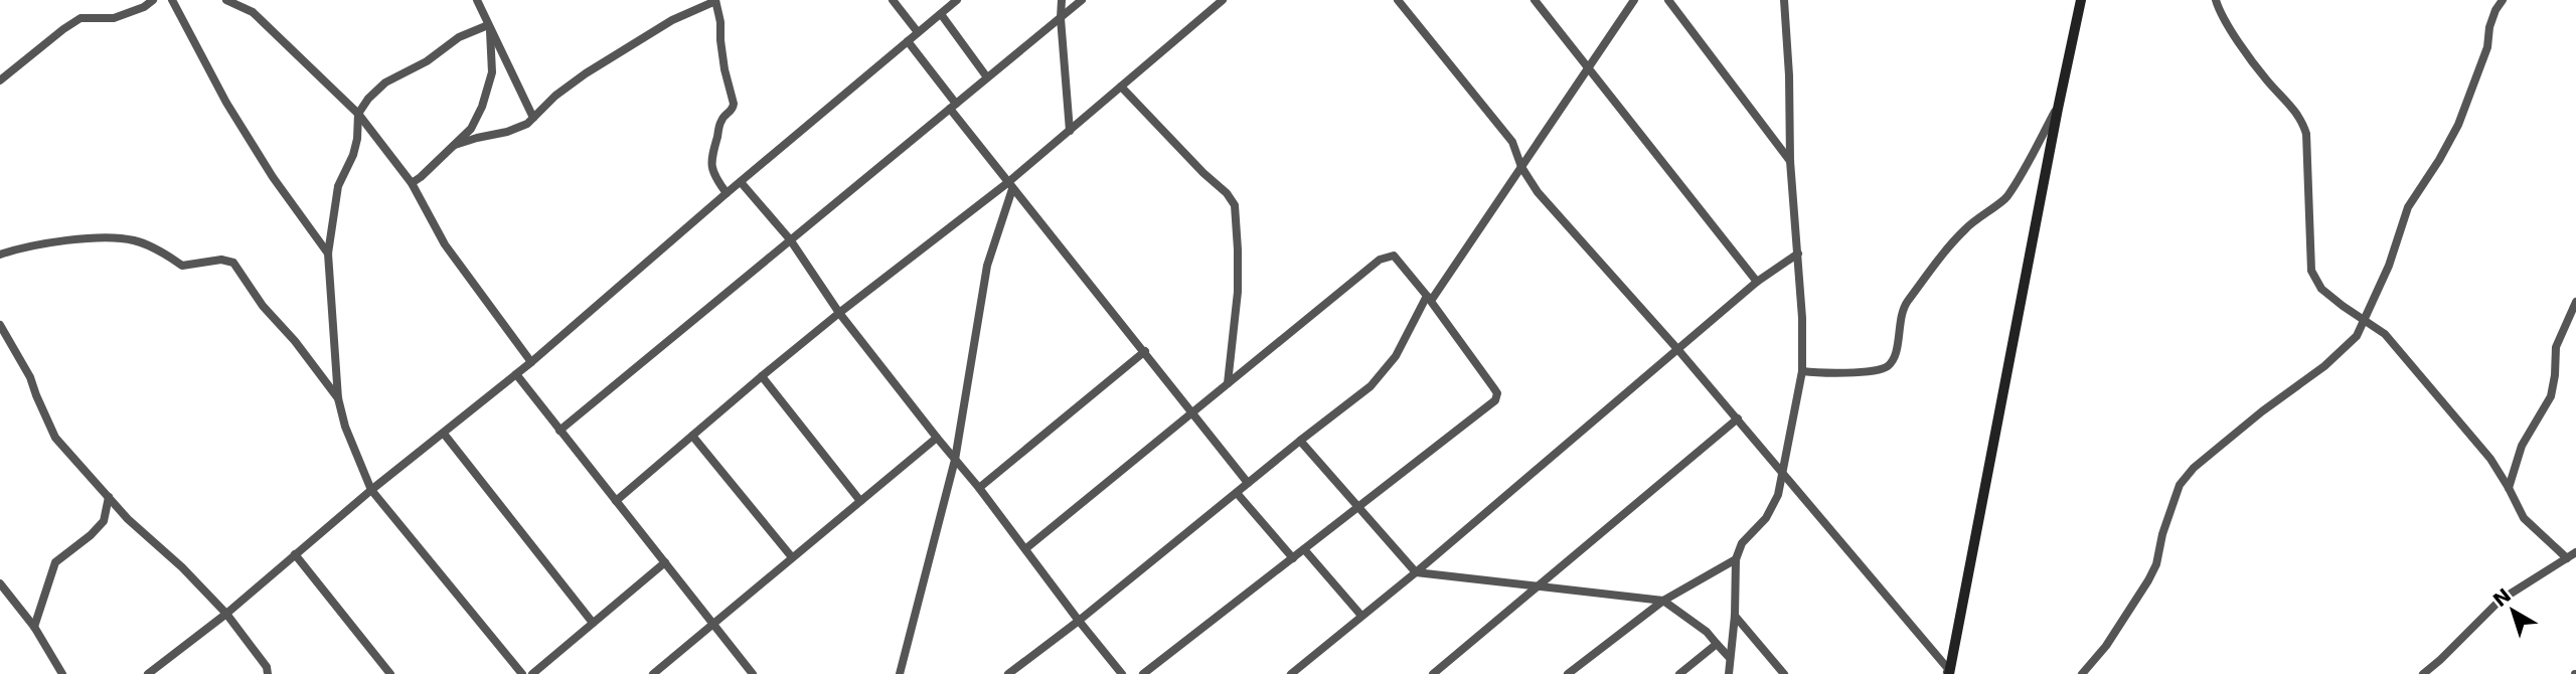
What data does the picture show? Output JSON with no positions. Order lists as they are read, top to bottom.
{
  "north": "top left"
}
